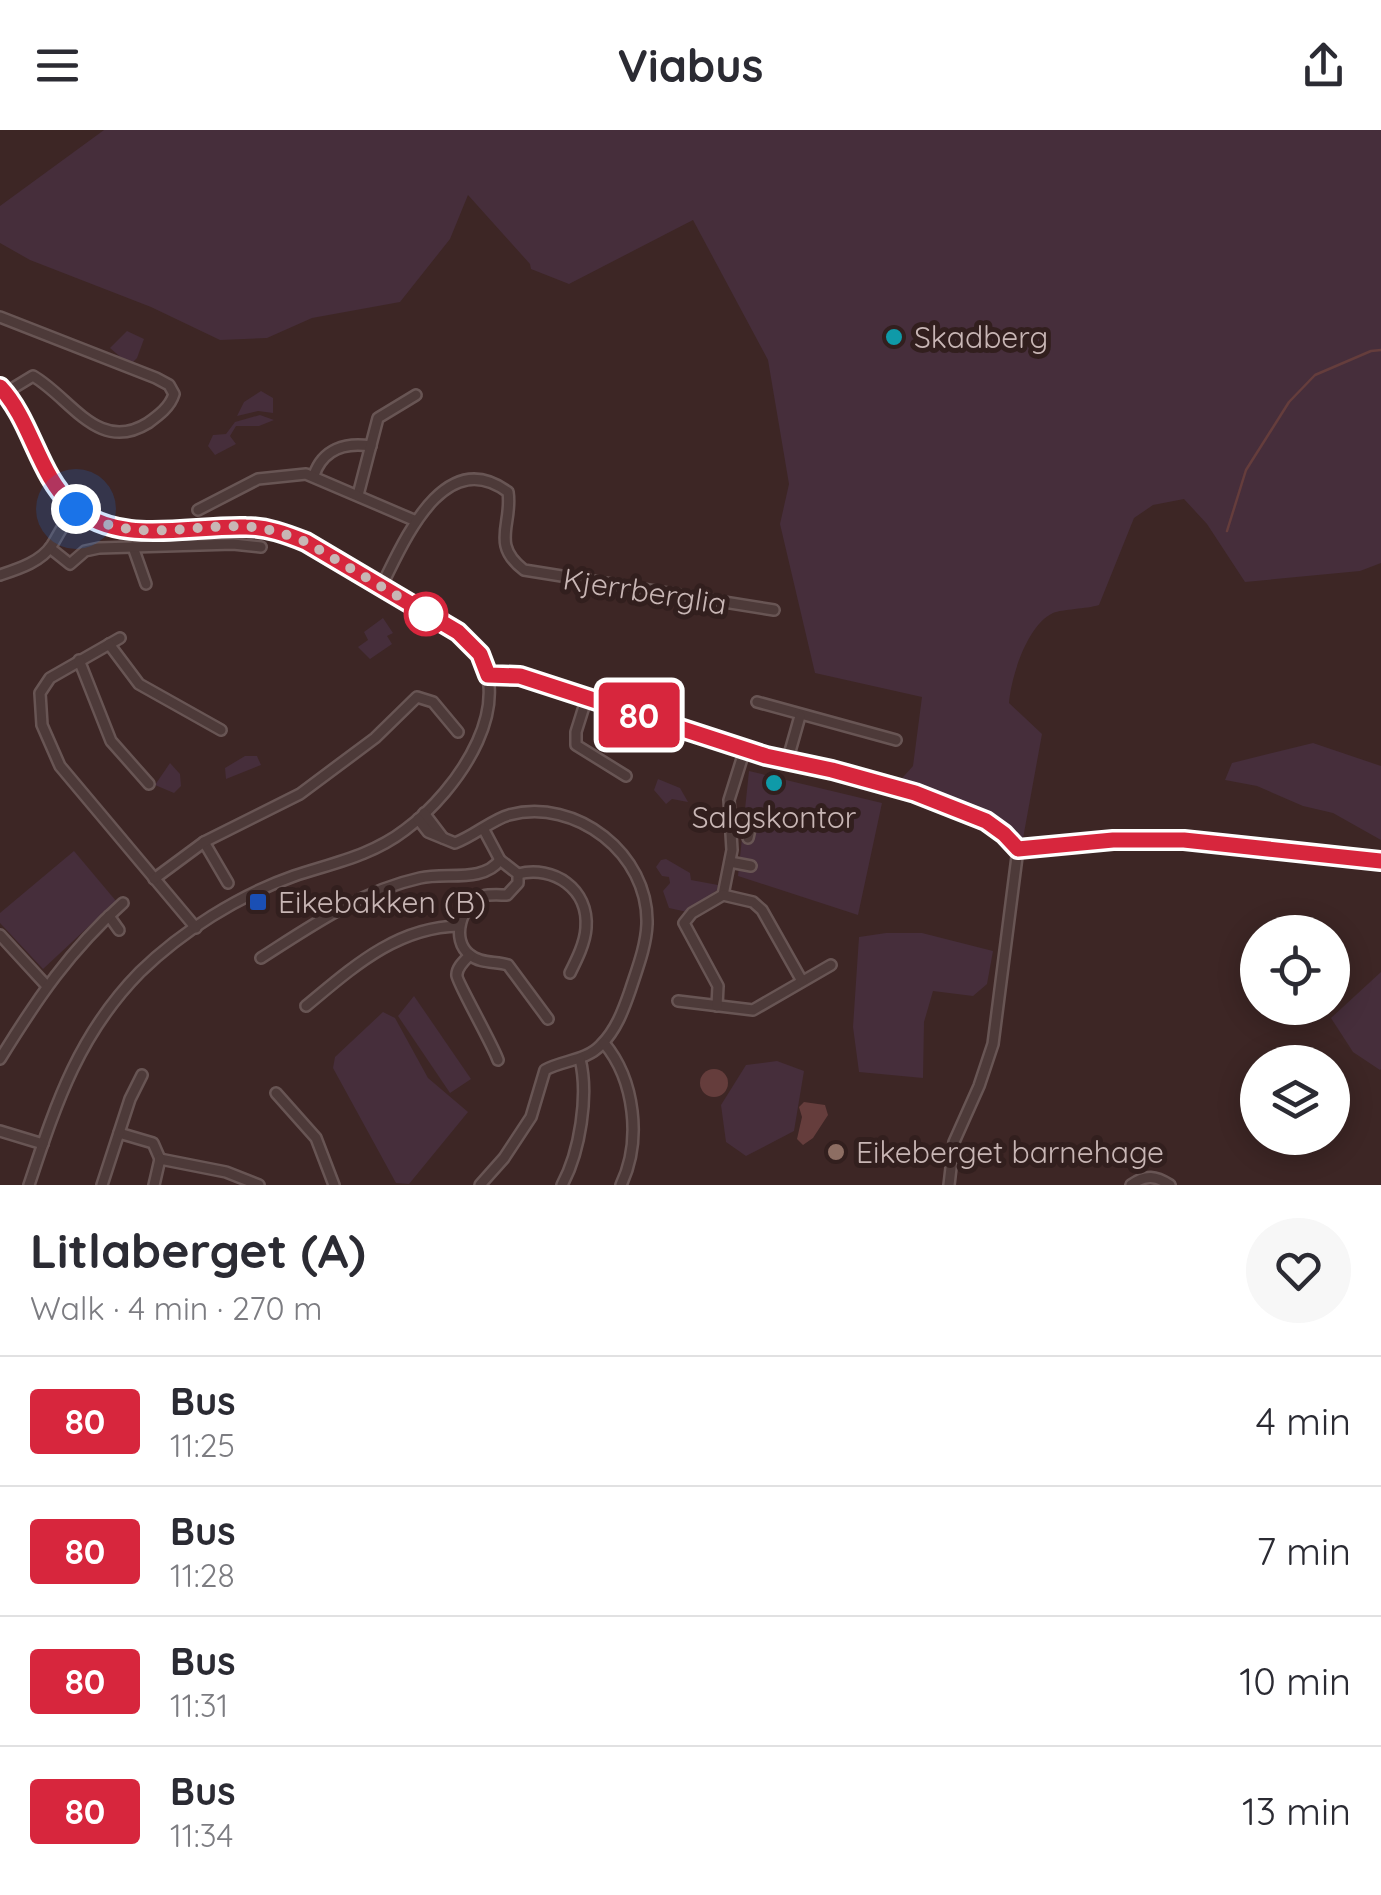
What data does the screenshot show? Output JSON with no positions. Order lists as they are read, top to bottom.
{
  "streets": {
    "street": ["Kjerrberglia"]
  },
  "places": {
    "other": ["Skadberg", "Salgskontor", "Eikeberget barnehage"],
    "transit": ["Eikebakken (B)"]
  },
  "lines": ["bus line 80"],
  "page": {
    "header": "Viabus",
    "on_map": "80",
    "heading": ["Litlaberget (A)", "Walk · 4 min · 270 m"],
    "list": [
      {
        "mark": "80",
        "name": "Bus",
        "note": "11:25",
        "value": "4 min"
      },
      {
        "mark": "80",
        "name": "Bus",
        "note": "11:28",
        "value": "7 min"
      },
      {
        "mark": "80",
        "name": "Bus",
        "note": "11:31",
        "value": "10 min"
      },
      {
        "mark": "80",
        "name": "Bus",
        "note": "11:34",
        "value": "13 min"
      }
    ]
  }
}
